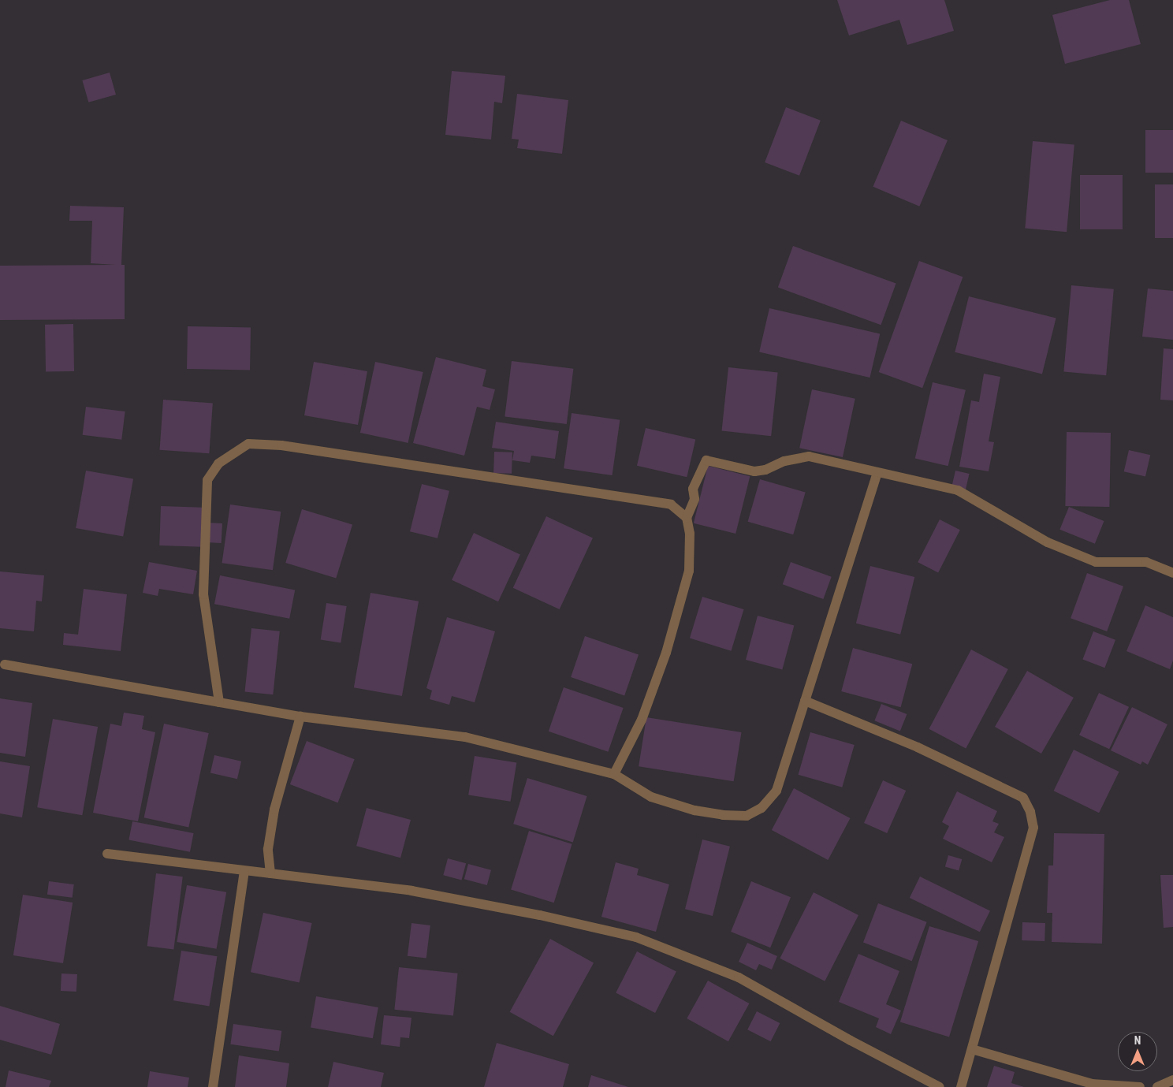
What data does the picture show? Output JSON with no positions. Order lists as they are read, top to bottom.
{
  "north": "top"
}
